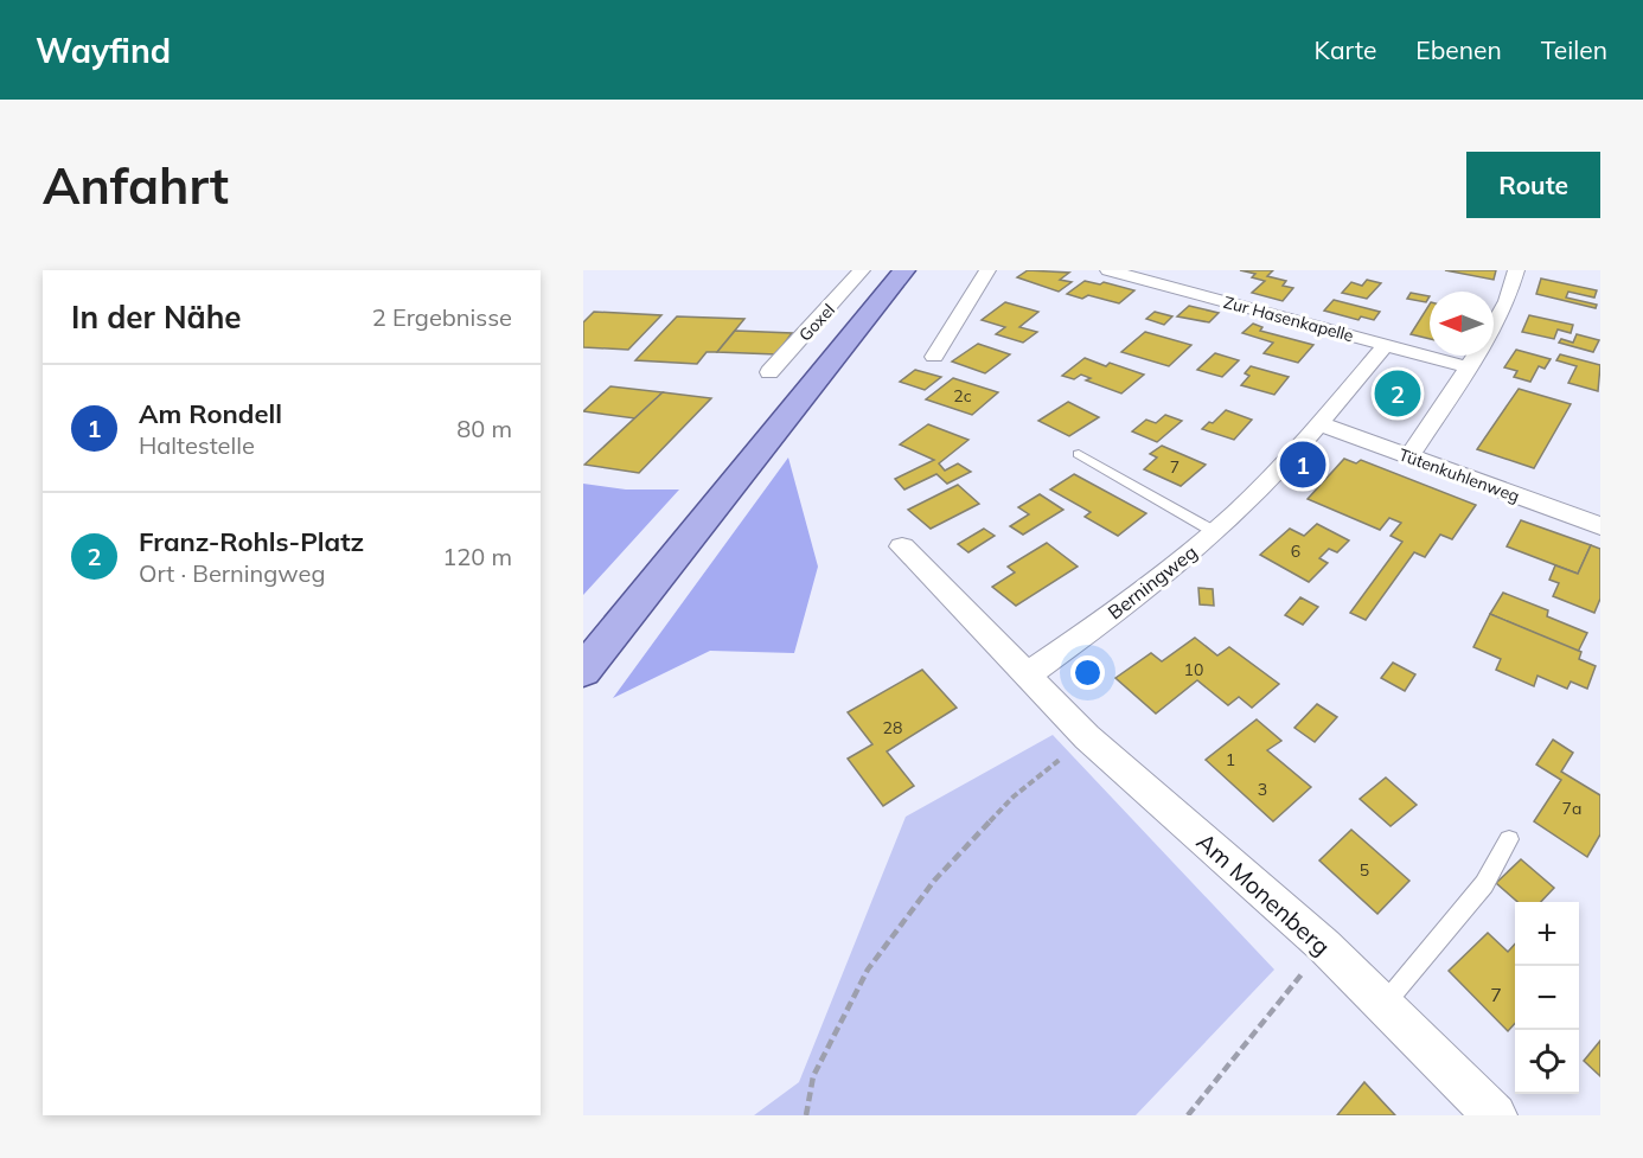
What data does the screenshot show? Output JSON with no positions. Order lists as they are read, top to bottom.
{
  "streets": {
    "street": [
      "Zur Hasenkapelle",
      "Goxel",
      "Tütenkuhlenweg",
      "Berningweg",
      "Am Monenberg"
    ]
  },
  "crossings": [
    ["Zur Hasenkapelle", "Berningweg"],
    ["Tütenkuhlenweg", "Berningweg"],
    ["Berningweg", "Am Monenberg"]
  ],
  "house_numbers": [
    "2c",
    "7",
    "6",
    "10",
    "28",
    "1",
    "3",
    "7a",
    "5",
    "7"
  ],
  "north": "left",
  "page": {
    "header": "Wayfind",
    "nav": ["Karte", "Ebenen", "Teilen"],
    "buttons": "Route",
    "title": "Anfahrt",
    "heading": ["In der Nähe", "2 Ergebnisse"],
    "list": [
      {
        "mark": "1",
        "name": "Am Rondell",
        "note": "Haltestelle",
        "value": "80 m"
      },
      {
        "mark": "2",
        "name": "Franz-Rohls-Platz",
        "note": "Ort · Berningweg",
        "value": "120 m"
      }
    ],
    "pins": ["2", "1"],
    "map_buttons": ["+", "−"]
  }
}
